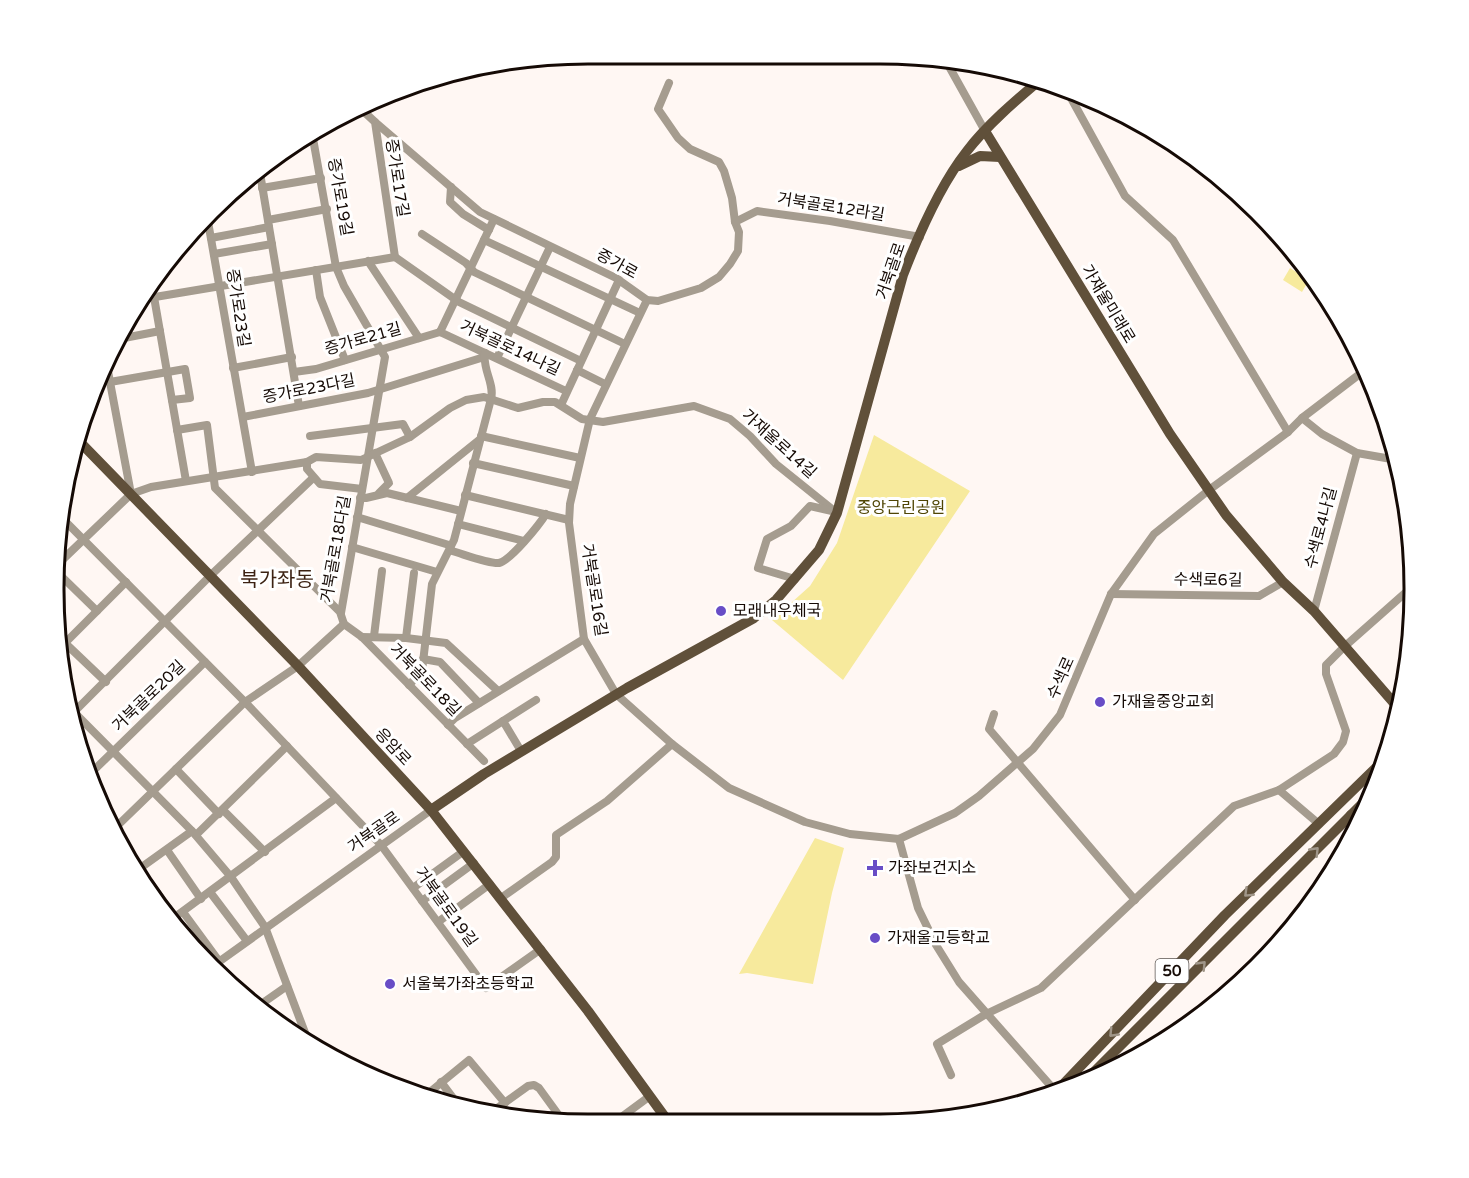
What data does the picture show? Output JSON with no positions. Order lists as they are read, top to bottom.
{
  "streets": {
    "main road": [
      "거북골로",
      "가재울미래로",
      "응암로",
      "50"
    ],
    "street": [
      "증가로17길",
      "증가로19길",
      "거북골로12라길",
      "증가로",
      "증가로23길",
      "증가로21길",
      "거북골로14나길",
      "증가로23다길",
      "가재울로14길",
      "수색로4나길",
      "거북골로18다길",
      "수색로6길",
      "거북골로16길",
      "수색로",
      "거북골로18길",
      "거북골로20길",
      "거북골로19길"
    ]
  },
  "crossings": [
    ["증가로17길", "증가로"],
    ["거북골로12라길", "증가로"],
    ["거북골로12라길", "거북골로"],
    ["증가로", "거북골로16길"],
    ["거북골로", "가재울미래로"],
    ["거북골로", "가재울로14길"],
    ["거북골로", "거북골로16길"],
    ["거북골로", "거북골로20길"],
    ["거북골로", "응암로"],
    ["거북골로", "거북골로19길"],
    ["가재울미래로", "수색로6길"],
    ["가재울미래로", "수색로"],
    ["증가로23길", "증가로23다길"],
    ["증가로21길", "거북골로14나길"],
    ["증가로21길", "증가로23다길"],
    ["거북골로14나길", "증가로23다길"],
    ["증가로23다길", "거북골로18다길"],
    ["가재울로14길", "거북골로16길"],
    ["수색로6길", "수색로"],
    ["거북골로20길", "거북골로19길"],
    ["응암로", "거북골로19길"]
  ],
  "districts": ["북가좌동"],
  "parks": ["중앙근린공원"],
  "places": {
    "other": [
      "모래내우체국",
      "가재울중앙교회",
      "가재울고등학교",
      "서울북가좌초등학교"
    ],
    "health": ["가좌보건지소"]
  }
}
